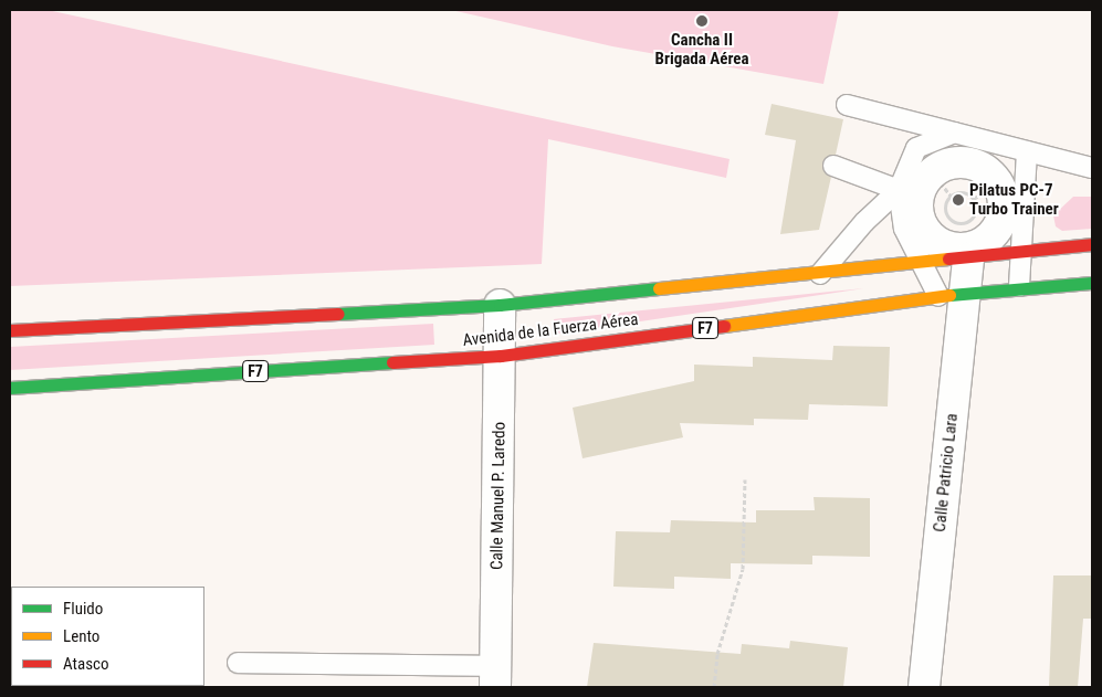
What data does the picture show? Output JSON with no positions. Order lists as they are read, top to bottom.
{
  "streets": {
    "highway": ["F7", "Avenida de la Fuerza Aérea"],
    "street": ["Calle Patricio Lara", "Calle Manuel P. Laredo"]
  },
  "crossings": [
    ["Avenida de la Fuerza Aérea", "Calle Patricio Lara"],
    ["Avenida de la Fuerza Aérea", "Calle Manuel P. Laredo"]
  ],
  "places": ["Cancha II Brigada Aérea", "Pilatus PC-7 Turbo Trainer"],
  "legend": ["Fluido", "Lento", "Atasco"]
}
